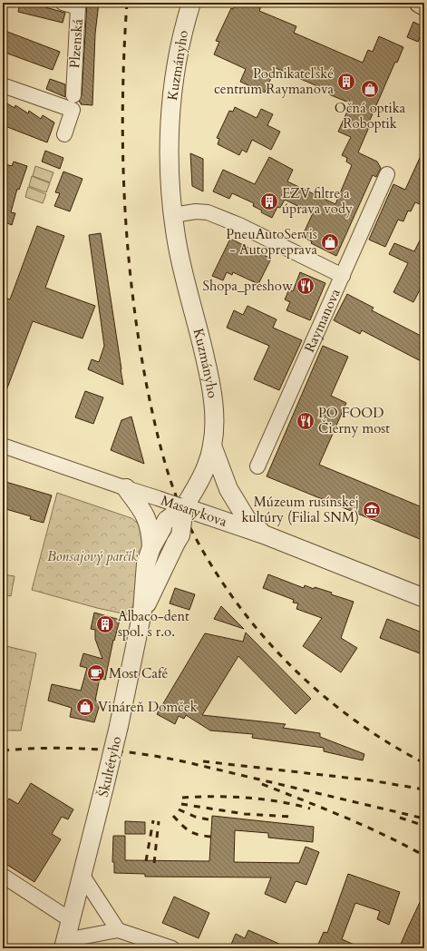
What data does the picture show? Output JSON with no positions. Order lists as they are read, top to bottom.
{
  "streets": {
    "street": [
      "Plzenská",
      "Kuzmányho",
      "Raymanova",
      "Masarykova",
      "Škultétyho"
    ]
  },
  "crossings": [
    ["Kuzmányho", "Masarykova"],
    ["Kuzmányho", "Škultétyho"],
    ["Masarykova", "Škultétyho"]
  ],
  "parks": ["Bonsajový parčík"],
  "places": {
    "building": ["Podnikateľské centrum Raymanova", "EZV filtre a úprava vody", "Albaco-dent spol. s r.o."],
    "shop": ["Očná optika Roboptik", "PneuAutoServis - Autopreprava", "Vináreň Domček"],
    "restaurant": ["Shopa_preshow", "PO FOOD Čierny most"],
    "museum": ["Múzeum rusínskej kultúry (Filial SNM)"],
    "cafe": ["Most Café"]
  }
}
